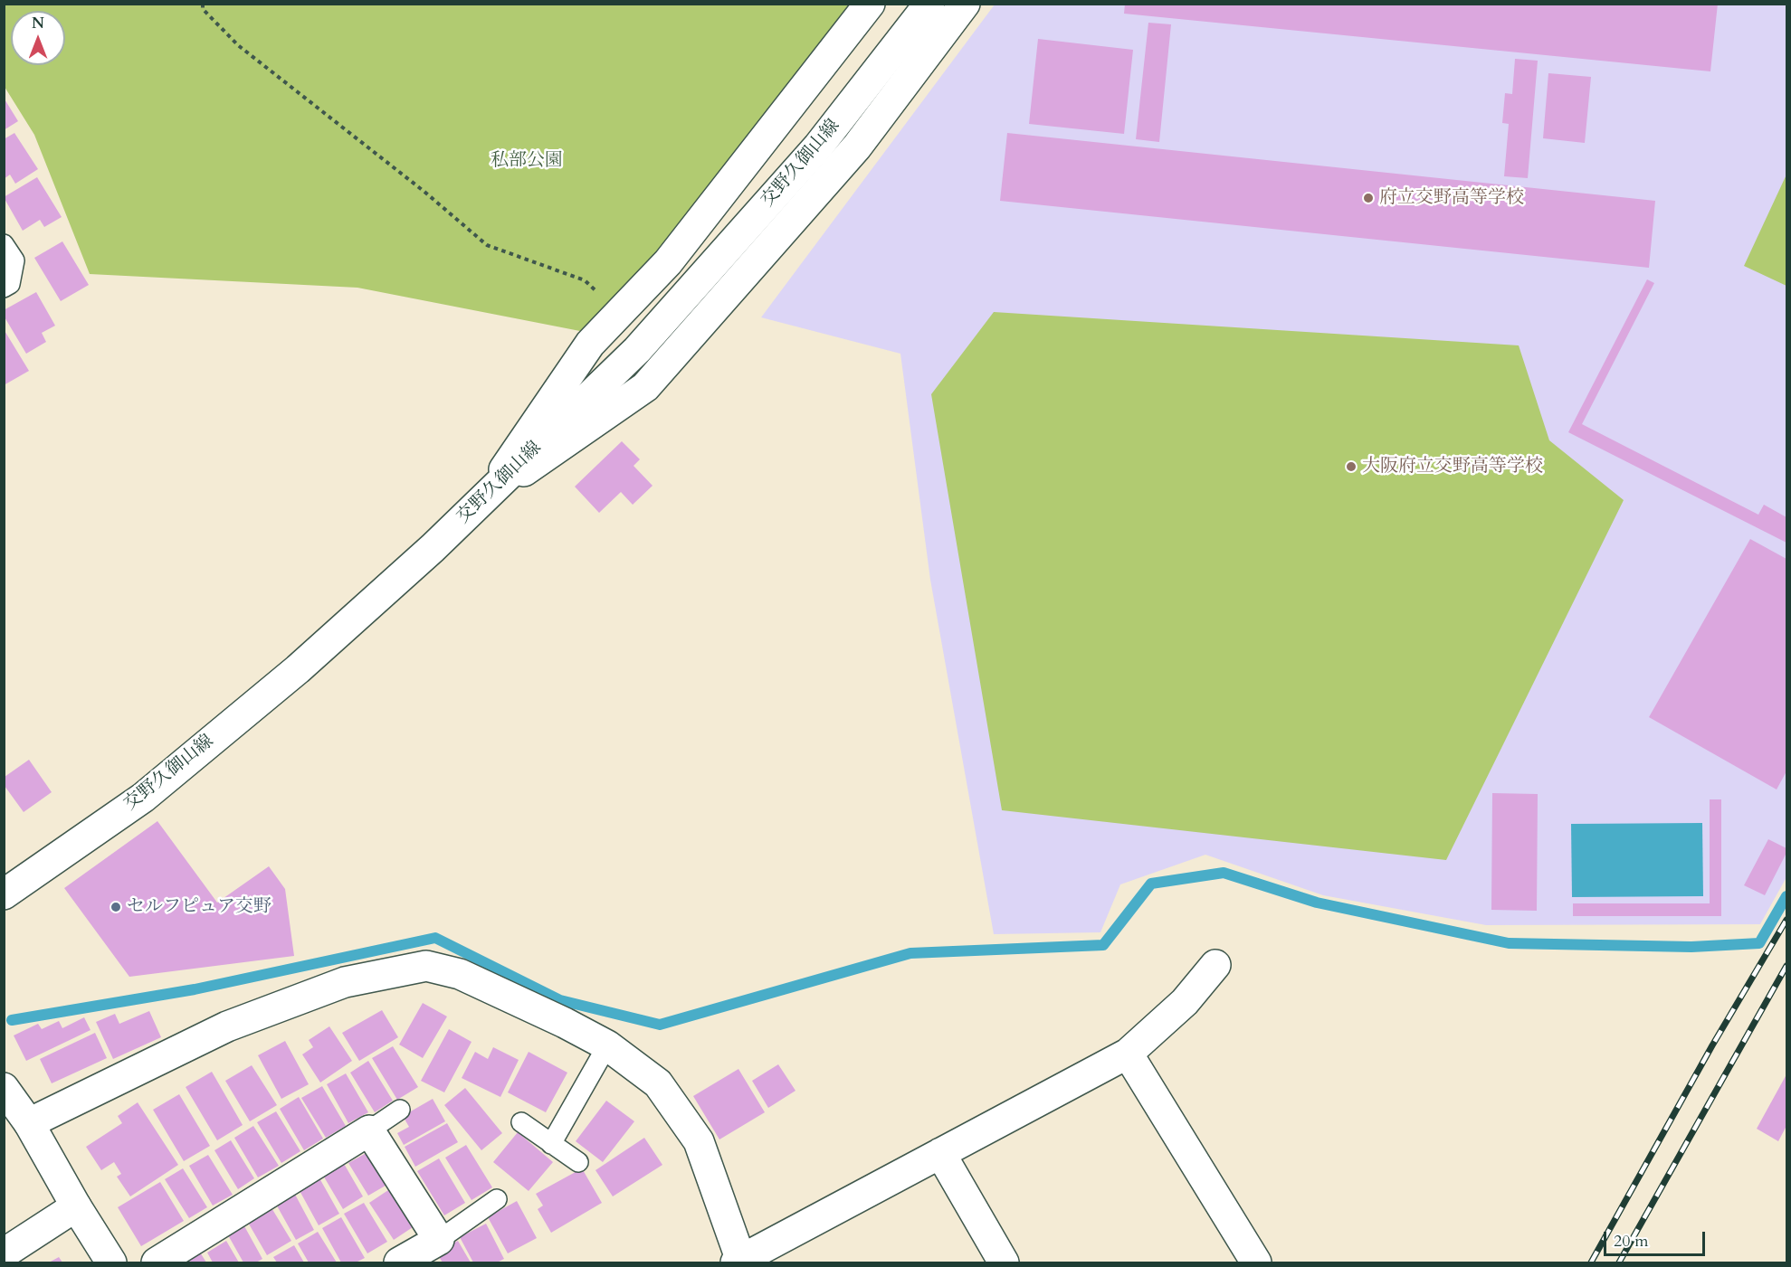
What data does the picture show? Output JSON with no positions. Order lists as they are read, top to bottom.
{
  "streets": {
    "street": ["交野久御山線"]
  },
  "parks": ["私部公園"],
  "places": ["府立交野高等学校", "大阪府立交野高等学校", "セルフピュア交野"],
  "scale_bar": "20 m",
  "north": "top"
}
